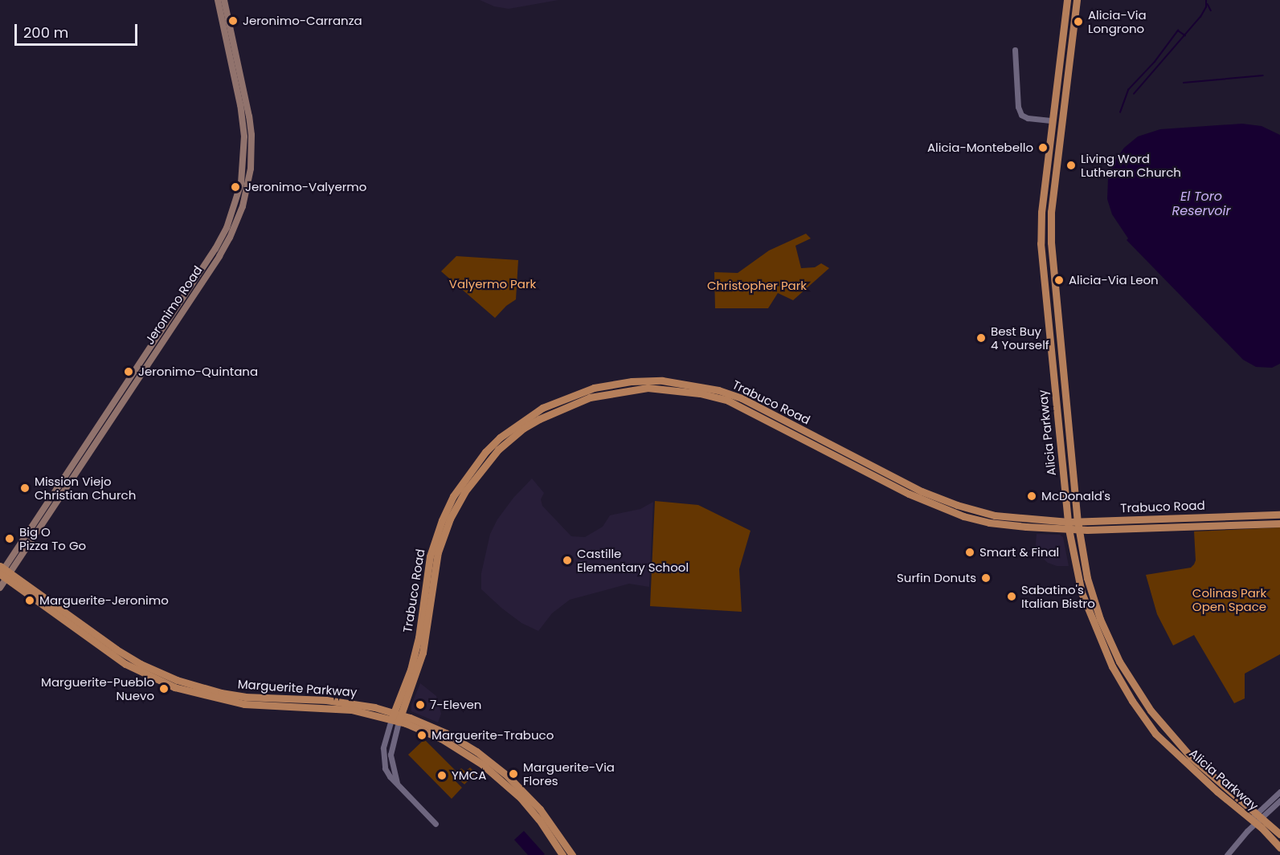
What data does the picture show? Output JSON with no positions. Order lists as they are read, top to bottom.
{
  "streets": {
    "main road": [
      "Jeronimo Road",
      "Trabuco Road",
      "Alicia Parkway",
      "Marguerite Parkway"
    ]
  },
  "crossings": [
    ["Jeronimo Road", "Marguerite Parkway"],
    ["Trabuco Road", "Alicia Parkway"],
    ["Trabuco Road", "Marguerite Parkway"]
  ],
  "water": ["El Toro Reservoir"],
  "parks": ["Valyermo Park", "Christopher Park", "Colinas Park Open Space"],
  "places": [
    "Jeronimo-Carranza",
    "Alicia-Via Longrono",
    "Alicia-Montebello",
    "Living Word Lutheran Church",
    "Jeronimo-Valyermo",
    "Alicia-Via Leon",
    "Best Buy 4 Yourself",
    "Jeronimo-Quintana",
    "Mission Viejo Christian Church",
    "McDonald's",
    "Big O Pizza To Go",
    "Smart & Final",
    "Castille Elementary School",
    "Surfin Donuts",
    "Sabatino's Italian Bistro",
    "Marguerite-Jeronimo",
    "Marguerite-Pueblo Nuevo",
    "7-Eleven",
    "Marguerite-Trabuco",
    "Marguerite-Via Flores",
    "YMCA"
  ],
  "scale_bar": "200 m"
}
